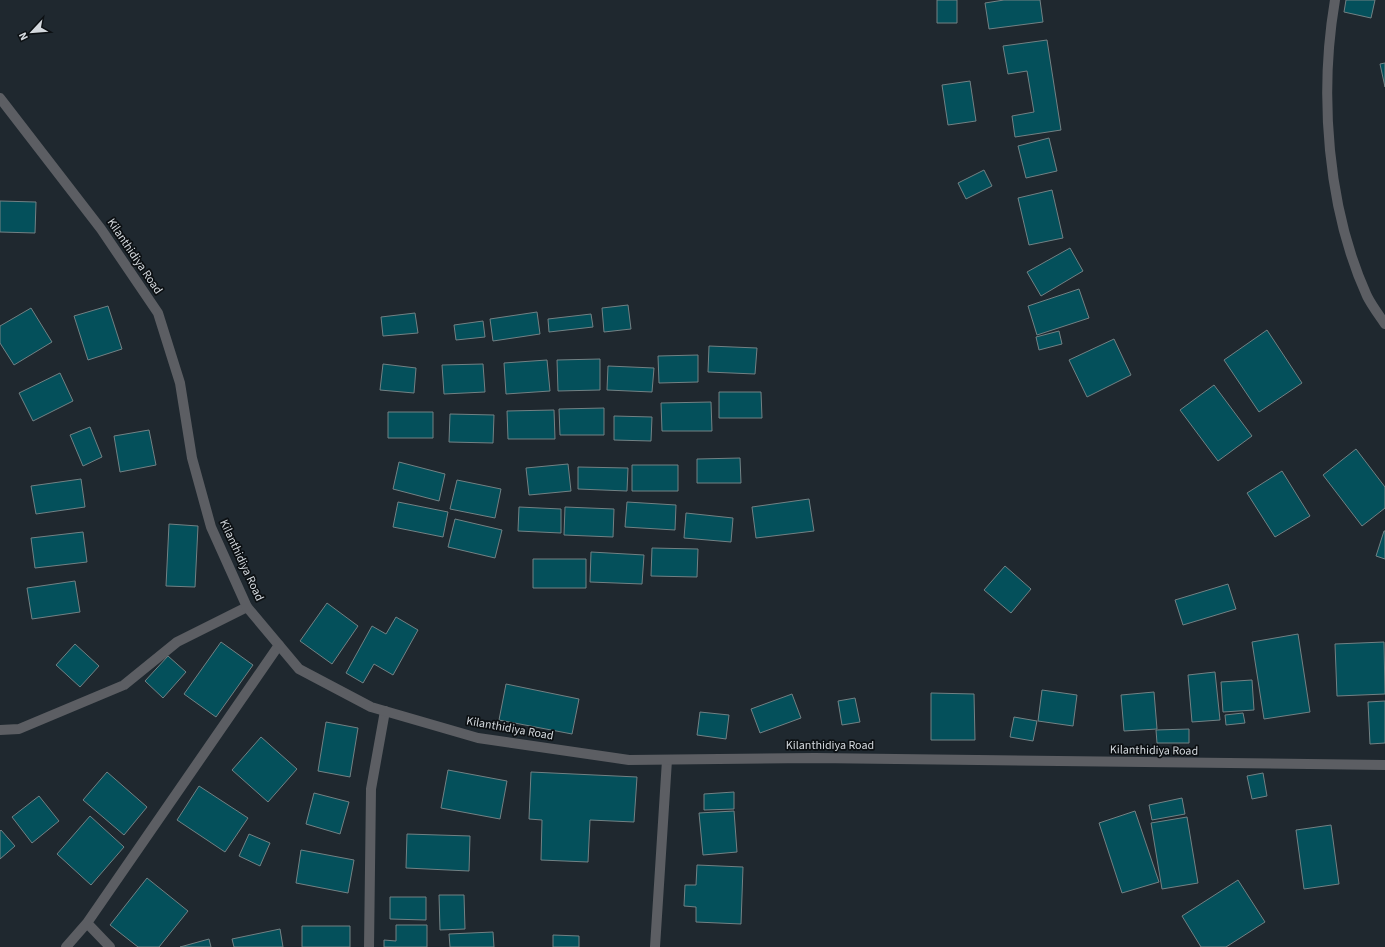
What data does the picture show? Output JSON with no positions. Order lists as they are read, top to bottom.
{
  "streets": {
    "street": ["Kilanthidiya Road"]
  },
  "north": "bottom left"
}
